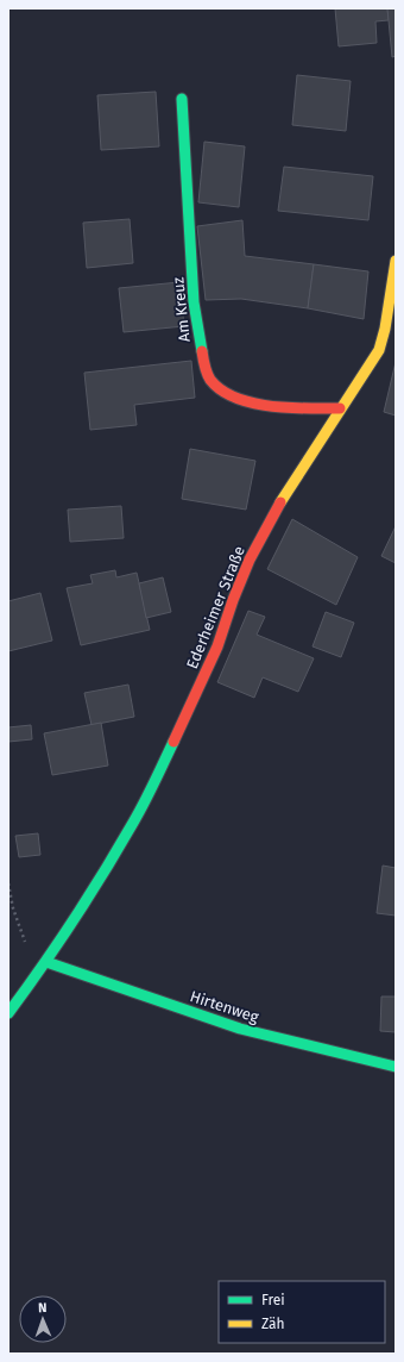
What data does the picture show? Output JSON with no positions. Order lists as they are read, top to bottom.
{
  "streets": {
    "street": ["Am Kreuz", "Ederheimer Straße", "Hirtenweg"]
  },
  "crossings": [
    ["Am Kreuz", "Ederheimer Straße"],
    ["Ederheimer Straße", "Hirtenweg"]
  ],
  "legend": ["Frei", "Zäh"],
  "north": "top"
}
